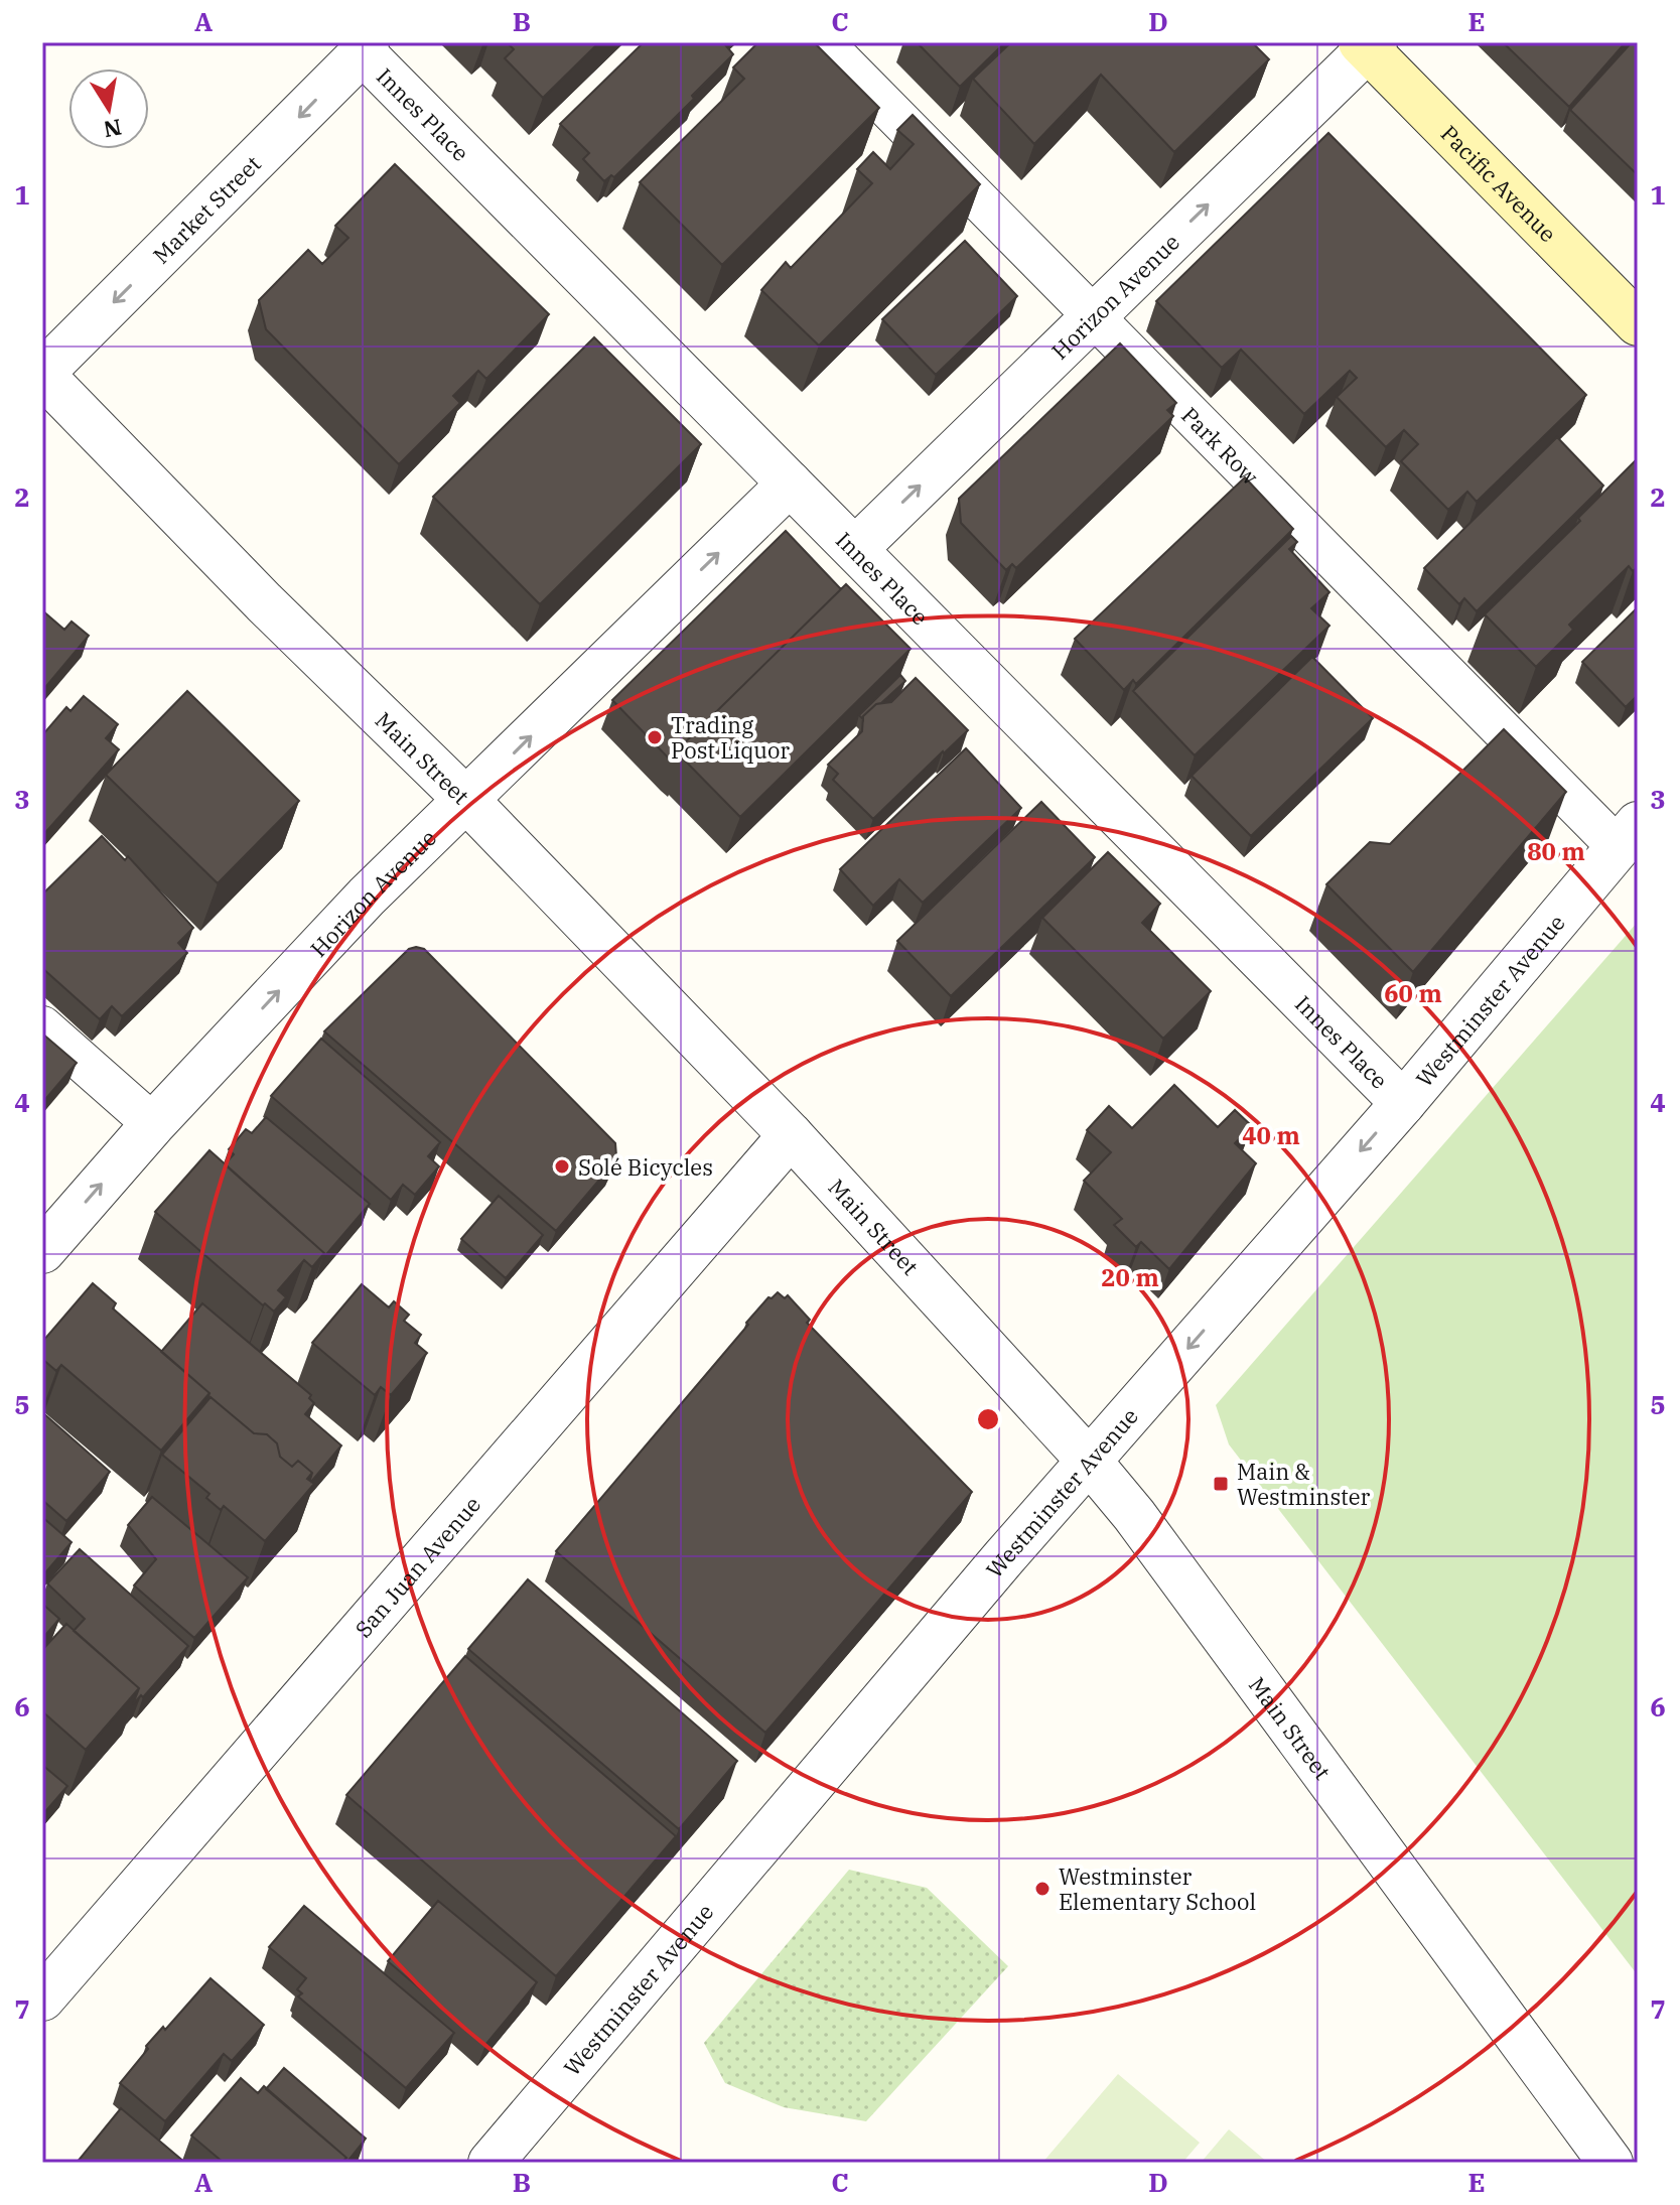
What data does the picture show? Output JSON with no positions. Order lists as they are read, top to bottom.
{
  "streets": {
    "main road": ["Pacific Avenue"],
    "street": [
      "Innes Place",
      "Market Street",
      "Horizon Avenue",
      "Main Street",
      "Westminster Avenue",
      "San Juan Avenue"
    ],
    "lane": ["Park Row"]
  },
  "crossings": [
    ["Innes Place", "Market Street"],
    ["Innes Place", "Horizon Avenue"],
    ["Innes Place", "Westminster Avenue"],
    ["Pacific Avenue", "Horizon Avenue"],
    ["Market Street", "Main Street"],
    ["Horizon Avenue", "Park Row"],
    ["Horizon Avenue", "Main Street"],
    ["Park Row", "Westminster Avenue"],
    ["Main Street", "Westminster Avenue"],
    ["Main Street", "San Juan Avenue"]
  ],
  "one_way": ["Market Street", "Horizon Avenue"],
  "places": {
    "other": ["Trading Post Liquor", "Solé Bicycles", "Westminster Elementary School"],
    "transit": ["Main & Westminster"]
  },
  "north": "bottom",
  "grid": {
    "columns": [
      "A",
      "B",
      "C",
      "D",
      "E"
    ],
    "rows": [
      "1",
      "2",
      "3",
      "4",
      "5",
      "6",
      "7"
    ]
  },
  "rings": [
    "80 m",
    "60 m",
    "40 m",
    "20 m"
  ]
}
